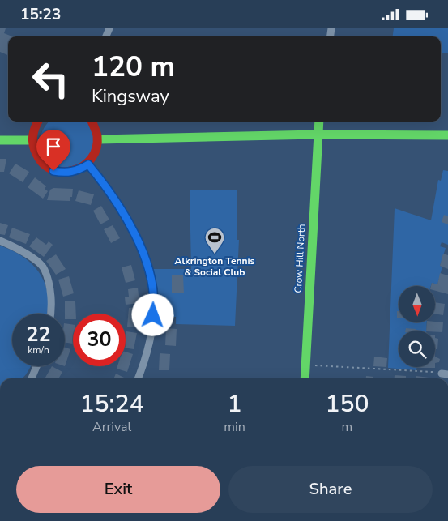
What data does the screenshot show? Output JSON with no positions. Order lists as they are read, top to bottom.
{
  "streets": {
    "street": ["Crow Hill North"]
  },
  "places": {
    "sports": ["Alkrington Tennis & Social Club"]
  },
  "north": "bottom",
  "page": {
    "status": "15:23",
    "turn": ["120 m", "Kingsway"],
    "speed": "22 km/h",
    "limit": "30",
    "eta": [
      "15:24",
      "Arrival",
      "1",
      "min",
      "150",
      "m"
    ],
    "buttons": ["Exit", "Share"]
  }
}
